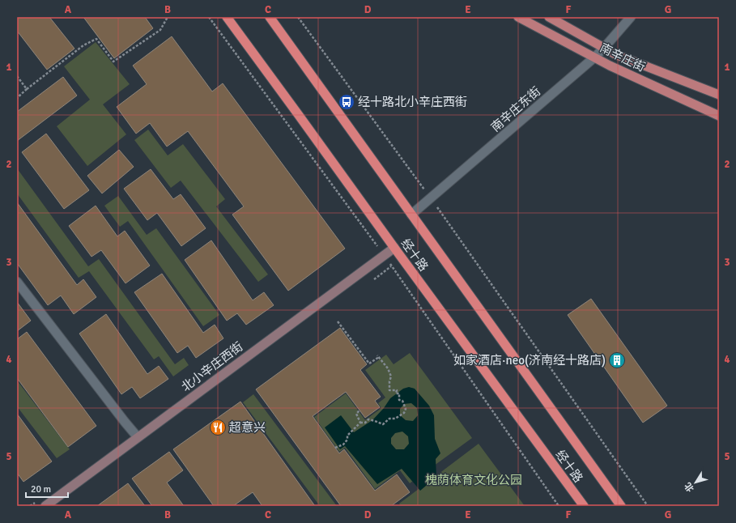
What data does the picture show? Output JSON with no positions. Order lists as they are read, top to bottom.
{
  "streets": {
    "highway": ["经十路"],
    "main road": ["南辛庄街", "北小辛庄西街"],
    "street": ["南辛庄东街"]
  },
  "crossings": [
    ["南辛庄街", "南辛庄东街"],
    ["南辛庄东街", "经十路"],
    ["经十路", "北小辛庄西街"]
  ],
  "parks": ["槐荫体育文化公园"],
  "places": {
    "bus stop": ["经十路北小辛庄西街"],
    "building": ["如家酒店·neo(济南经十路店)"],
    "restaurant": ["超意兴"]
  },
  "scale_bar": "20 m",
  "north": "bottom left",
  "grid": {
    "columns": [
      "A",
      "B",
      "C",
      "D",
      "E",
      "F",
      "G"
    ],
    "rows": [
      "1",
      "2",
      "3",
      "4",
      "5"
    ]
  }
}
